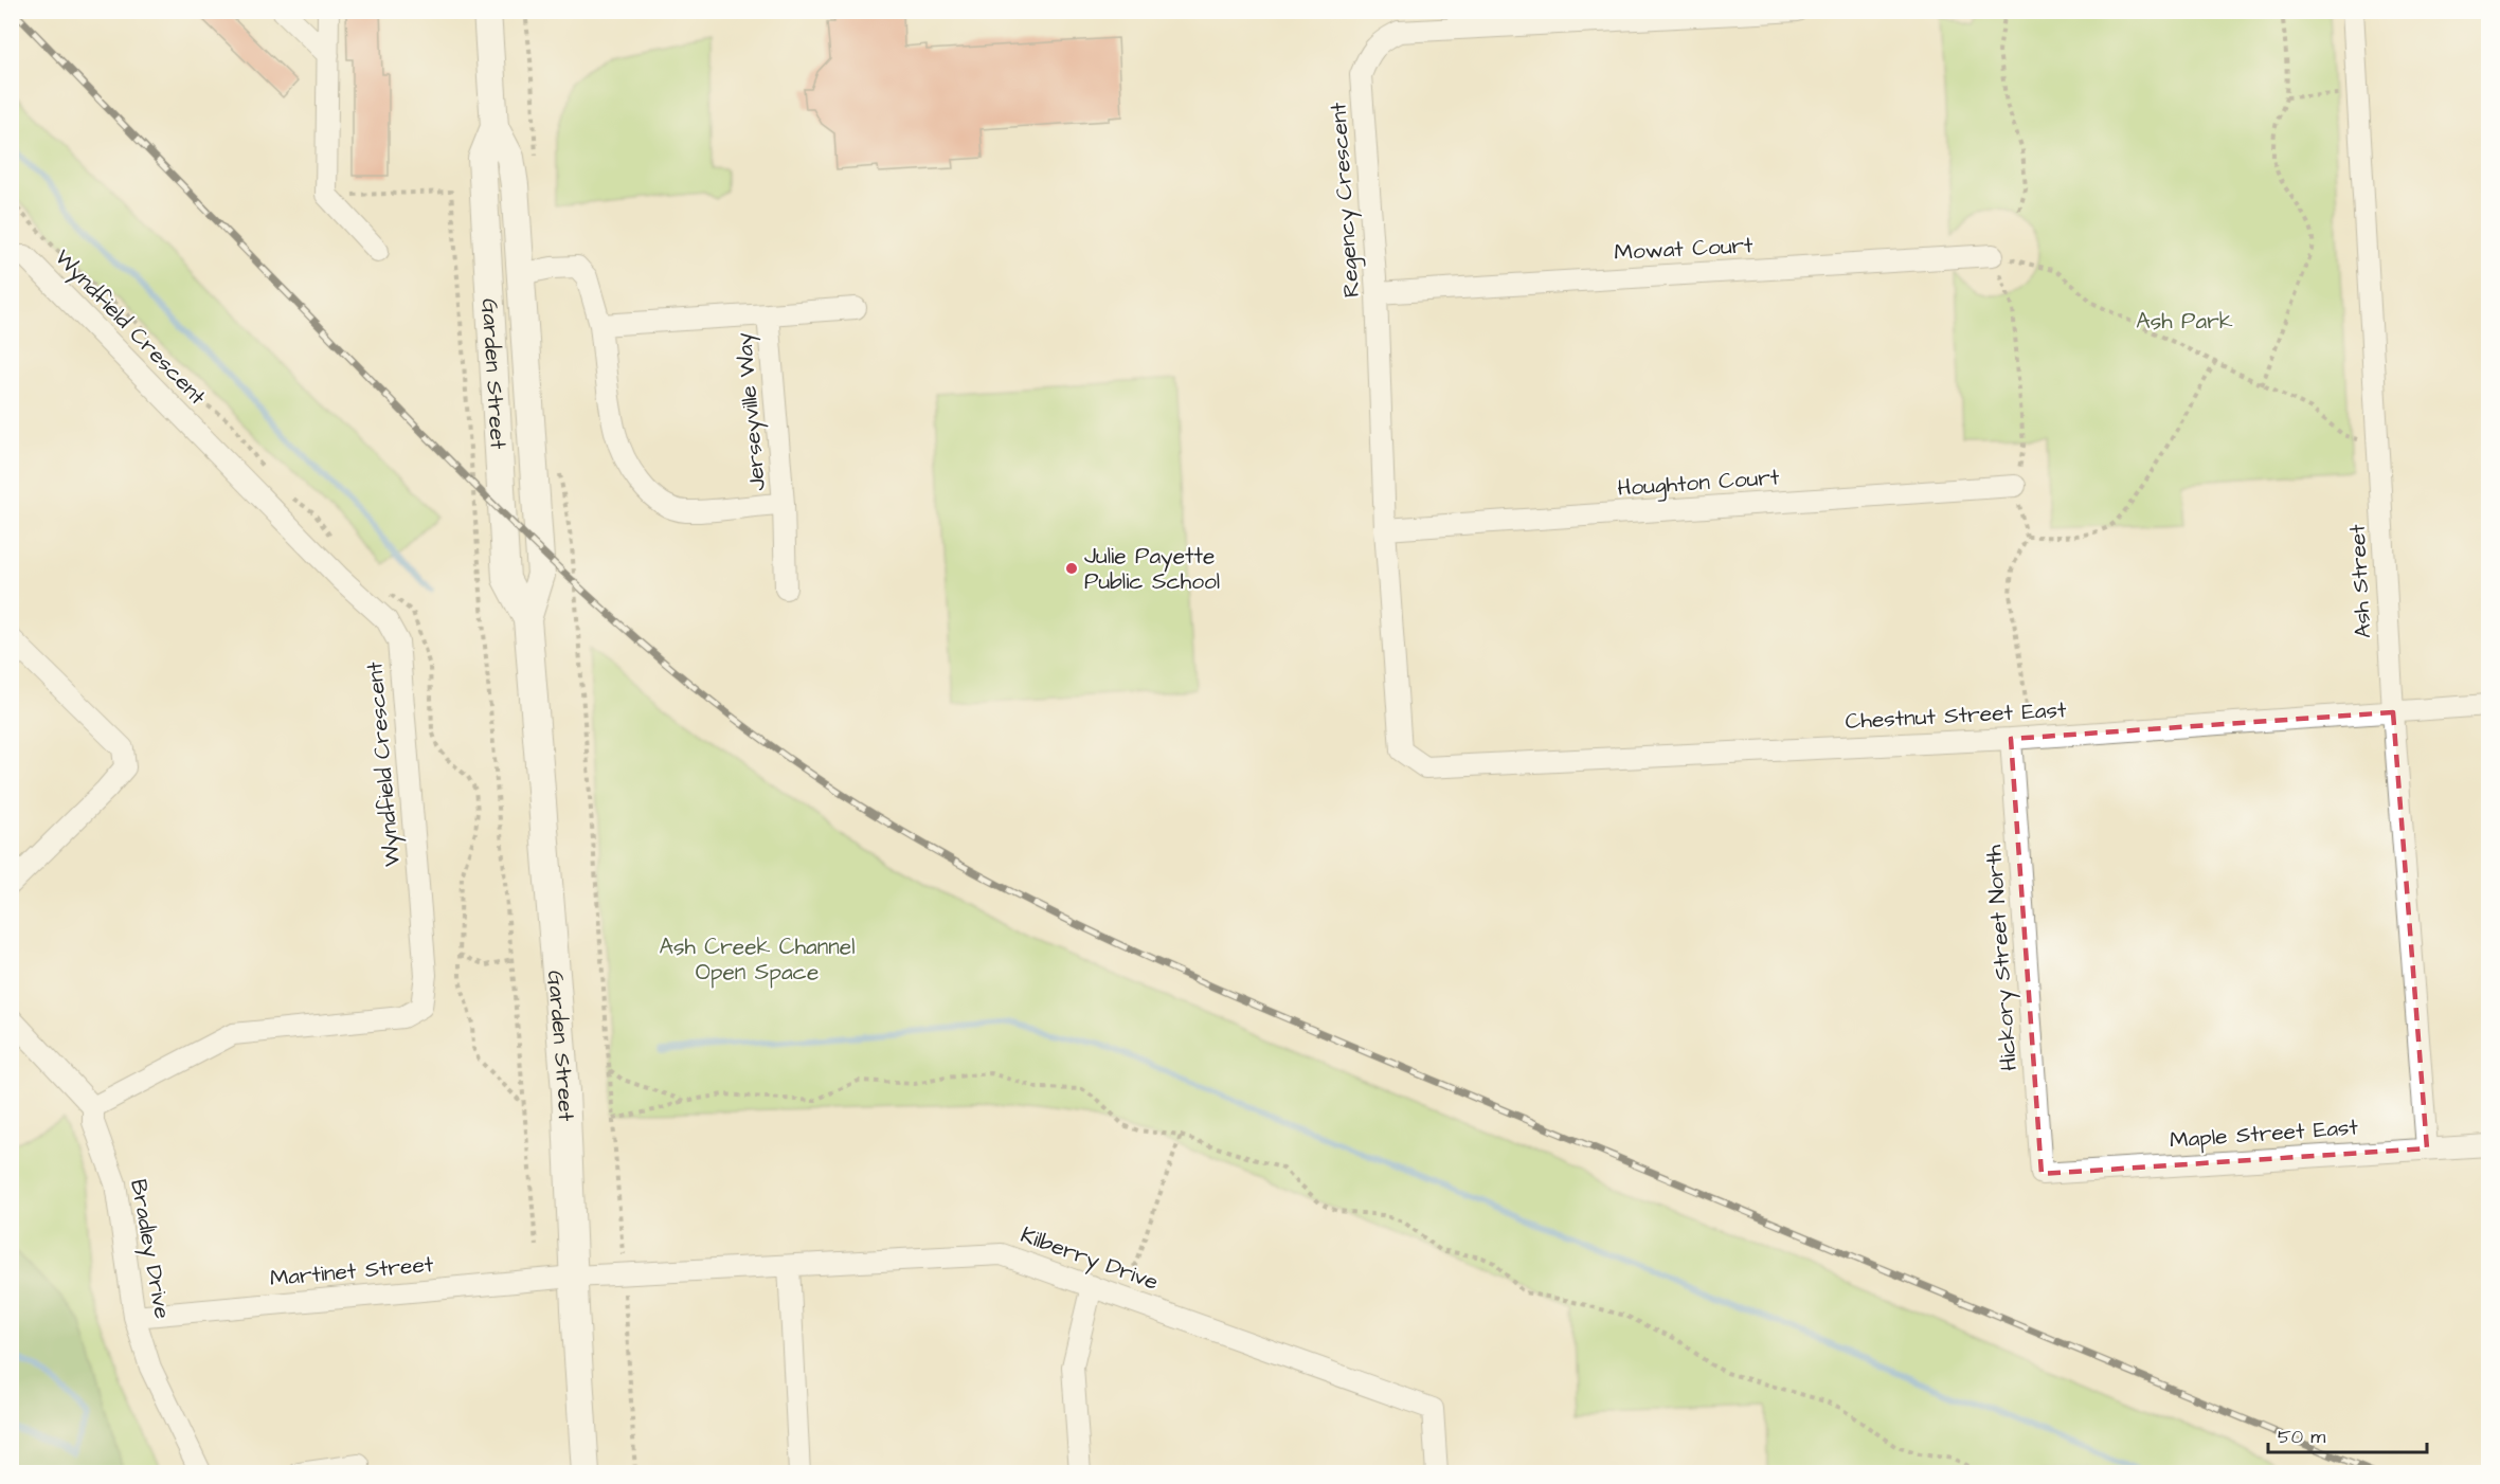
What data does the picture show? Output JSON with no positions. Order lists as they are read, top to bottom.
{
  "streets": {
    "street": [
      "Regency Crescent",
      "Mowat Court",
      "Wyndfield Crescent",
      "Garden Street",
      "Jerseyville Way",
      "Houghton Court",
      "Ash Street",
      "Chestnut Street East",
      "Hickory Street North",
      "Maple Street East",
      "Bradley Drive",
      "Kilberry Drive",
      "Martinet Street"
    ]
  },
  "crossings": [
    ["Regency Crescent", "Mowat Court"],
    ["Regency Crescent", "Houghton Court"],
    ["Regency Crescent", "Chestnut Street East"],
    ["Wyndfield Crescent", "Bradley Drive"],
    ["Garden Street", "Jerseyville Way"],
    ["Garden Street", "Kilberry Drive"],
    ["Garden Street", "Martinet Street"],
    ["Ash Street", "Chestnut Street East"],
    ["Ash Street", "Maple Street East"],
    ["Chestnut Street East", "Hickory Street North"],
    ["Hickory Street North", "Maple Street East"],
    ["Bradley Drive", "Martinet Street"],
    ["Kilberry Drive", "Martinet Street"]
  ],
  "parks": ["Ash Park", "Ash Creek Channel Open Space"],
  "places": ["Julie Payette Public School"],
  "scale_bar": "50 m"
}
